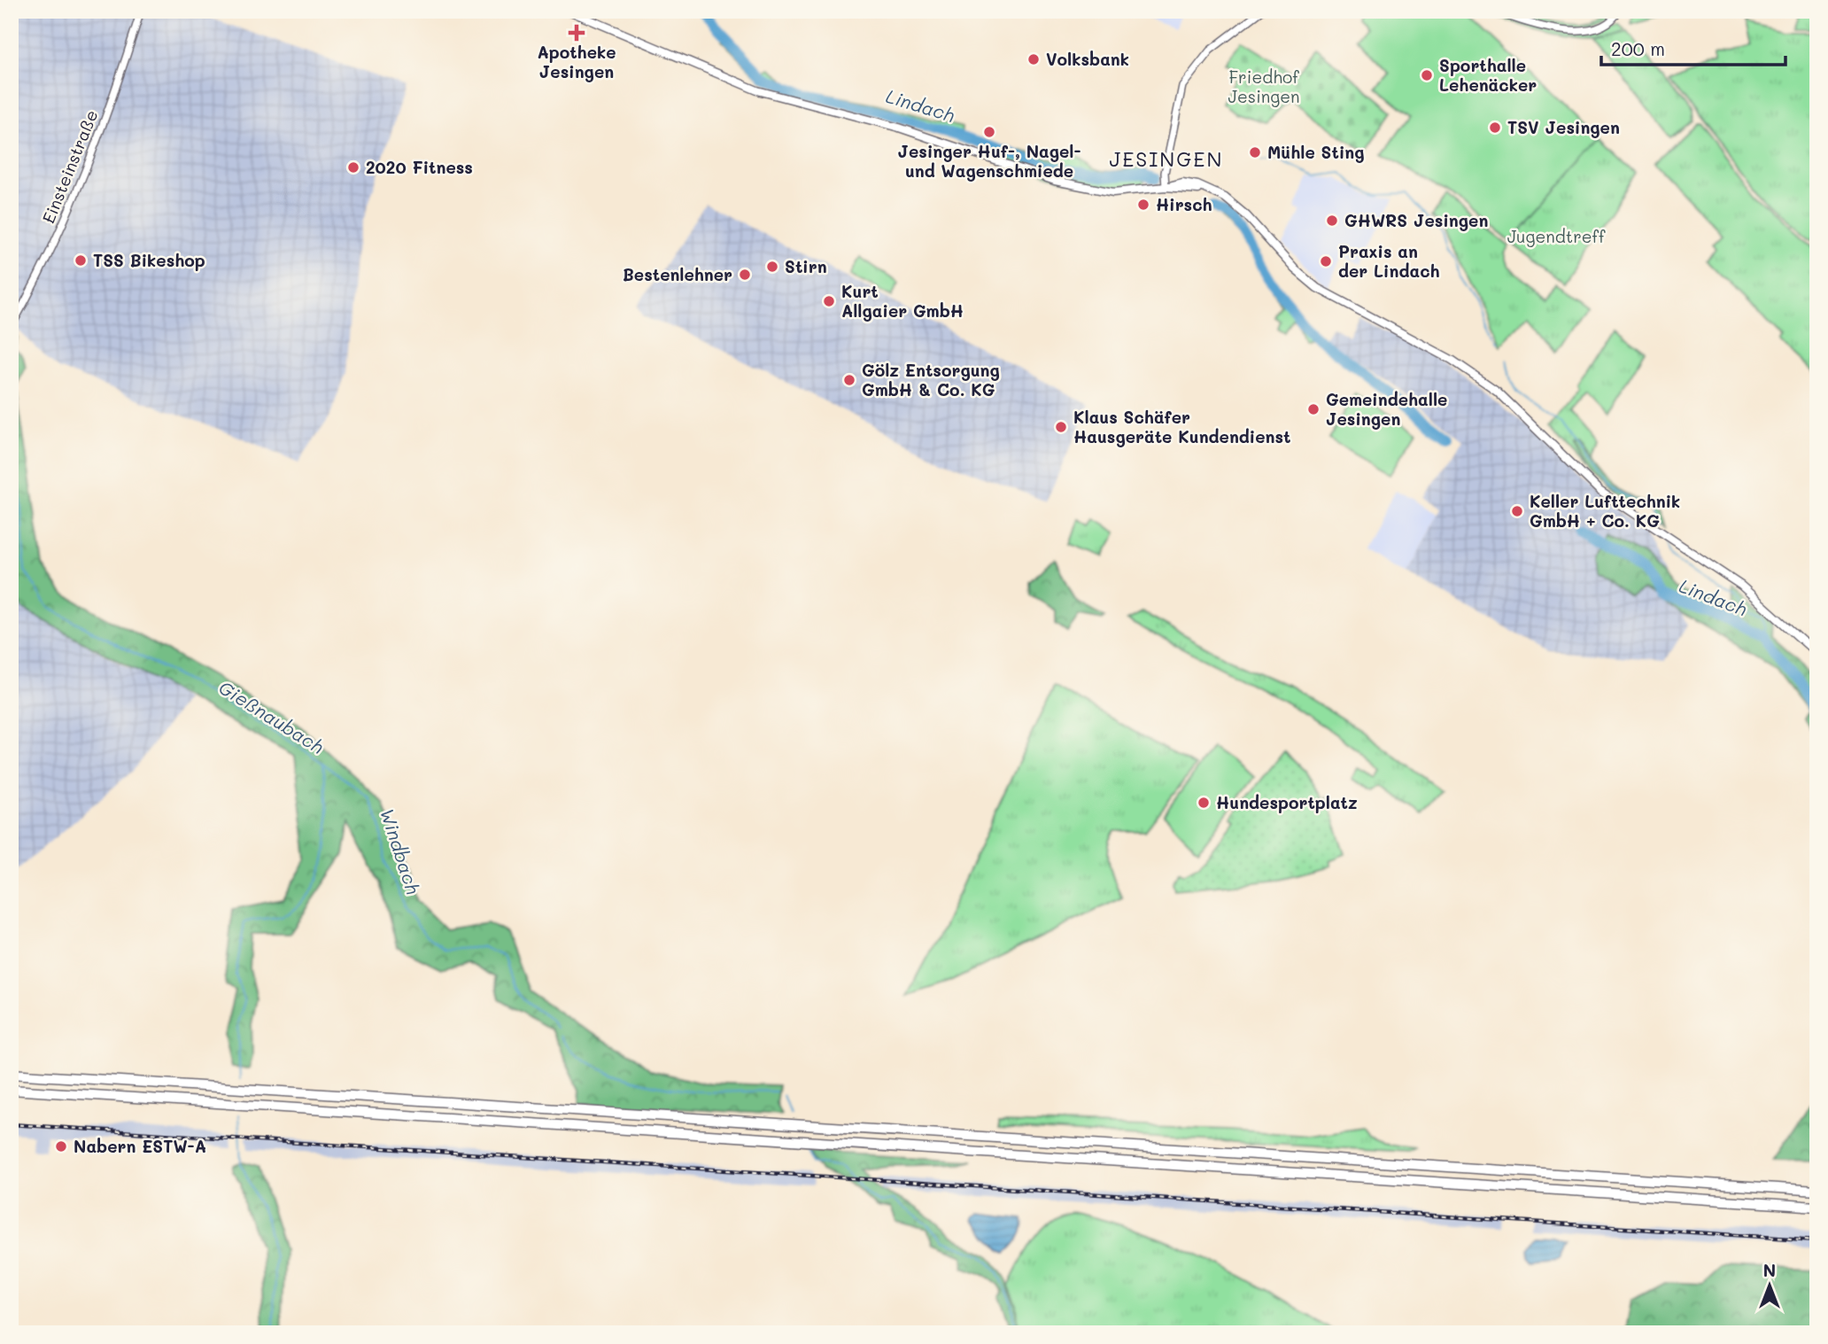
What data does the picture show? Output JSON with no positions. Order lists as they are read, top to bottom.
{
  "streets": {
    "street": ["Einsteinstraße"]
  },
  "districts": ["JESINGEN"],
  "water": ["Lindach", "Gießnaubach", "Windbach"],
  "parks": ["Friedhof Jesingen", "Jugendtreff"],
  "places": {
    "health": ["Apotheke Jesingen"],
    "other": [
      "Volksbank",
      "Sporthalle Lehenäcker",
      "TSV Jesingen",
      "Jesinger Huf-, Nagel- und Wagenschmiede",
      "Mühle Sting",
      "2020 Fitness",
      "Hirsch",
      "GHWRS Jesingen",
      "TSS Bikeshop",
      "Praxis an der Lindach",
      "Stirn",
      "Bestenlehner",
      "Kurt Allgaier GmbH",
      "Gölz Entsorgung GmbH & Co. KG",
      "Gemeindehalle Jesingen",
      "Klaus Schäfer Hausgeräte Kundendienst",
      "Keller Lufttechnik GmbH + Co. KG",
      "Hundesportplatz",
      "Nabern ESTW-A"
    ]
  },
  "scale_bar": "200 m",
  "north": "top"
}
